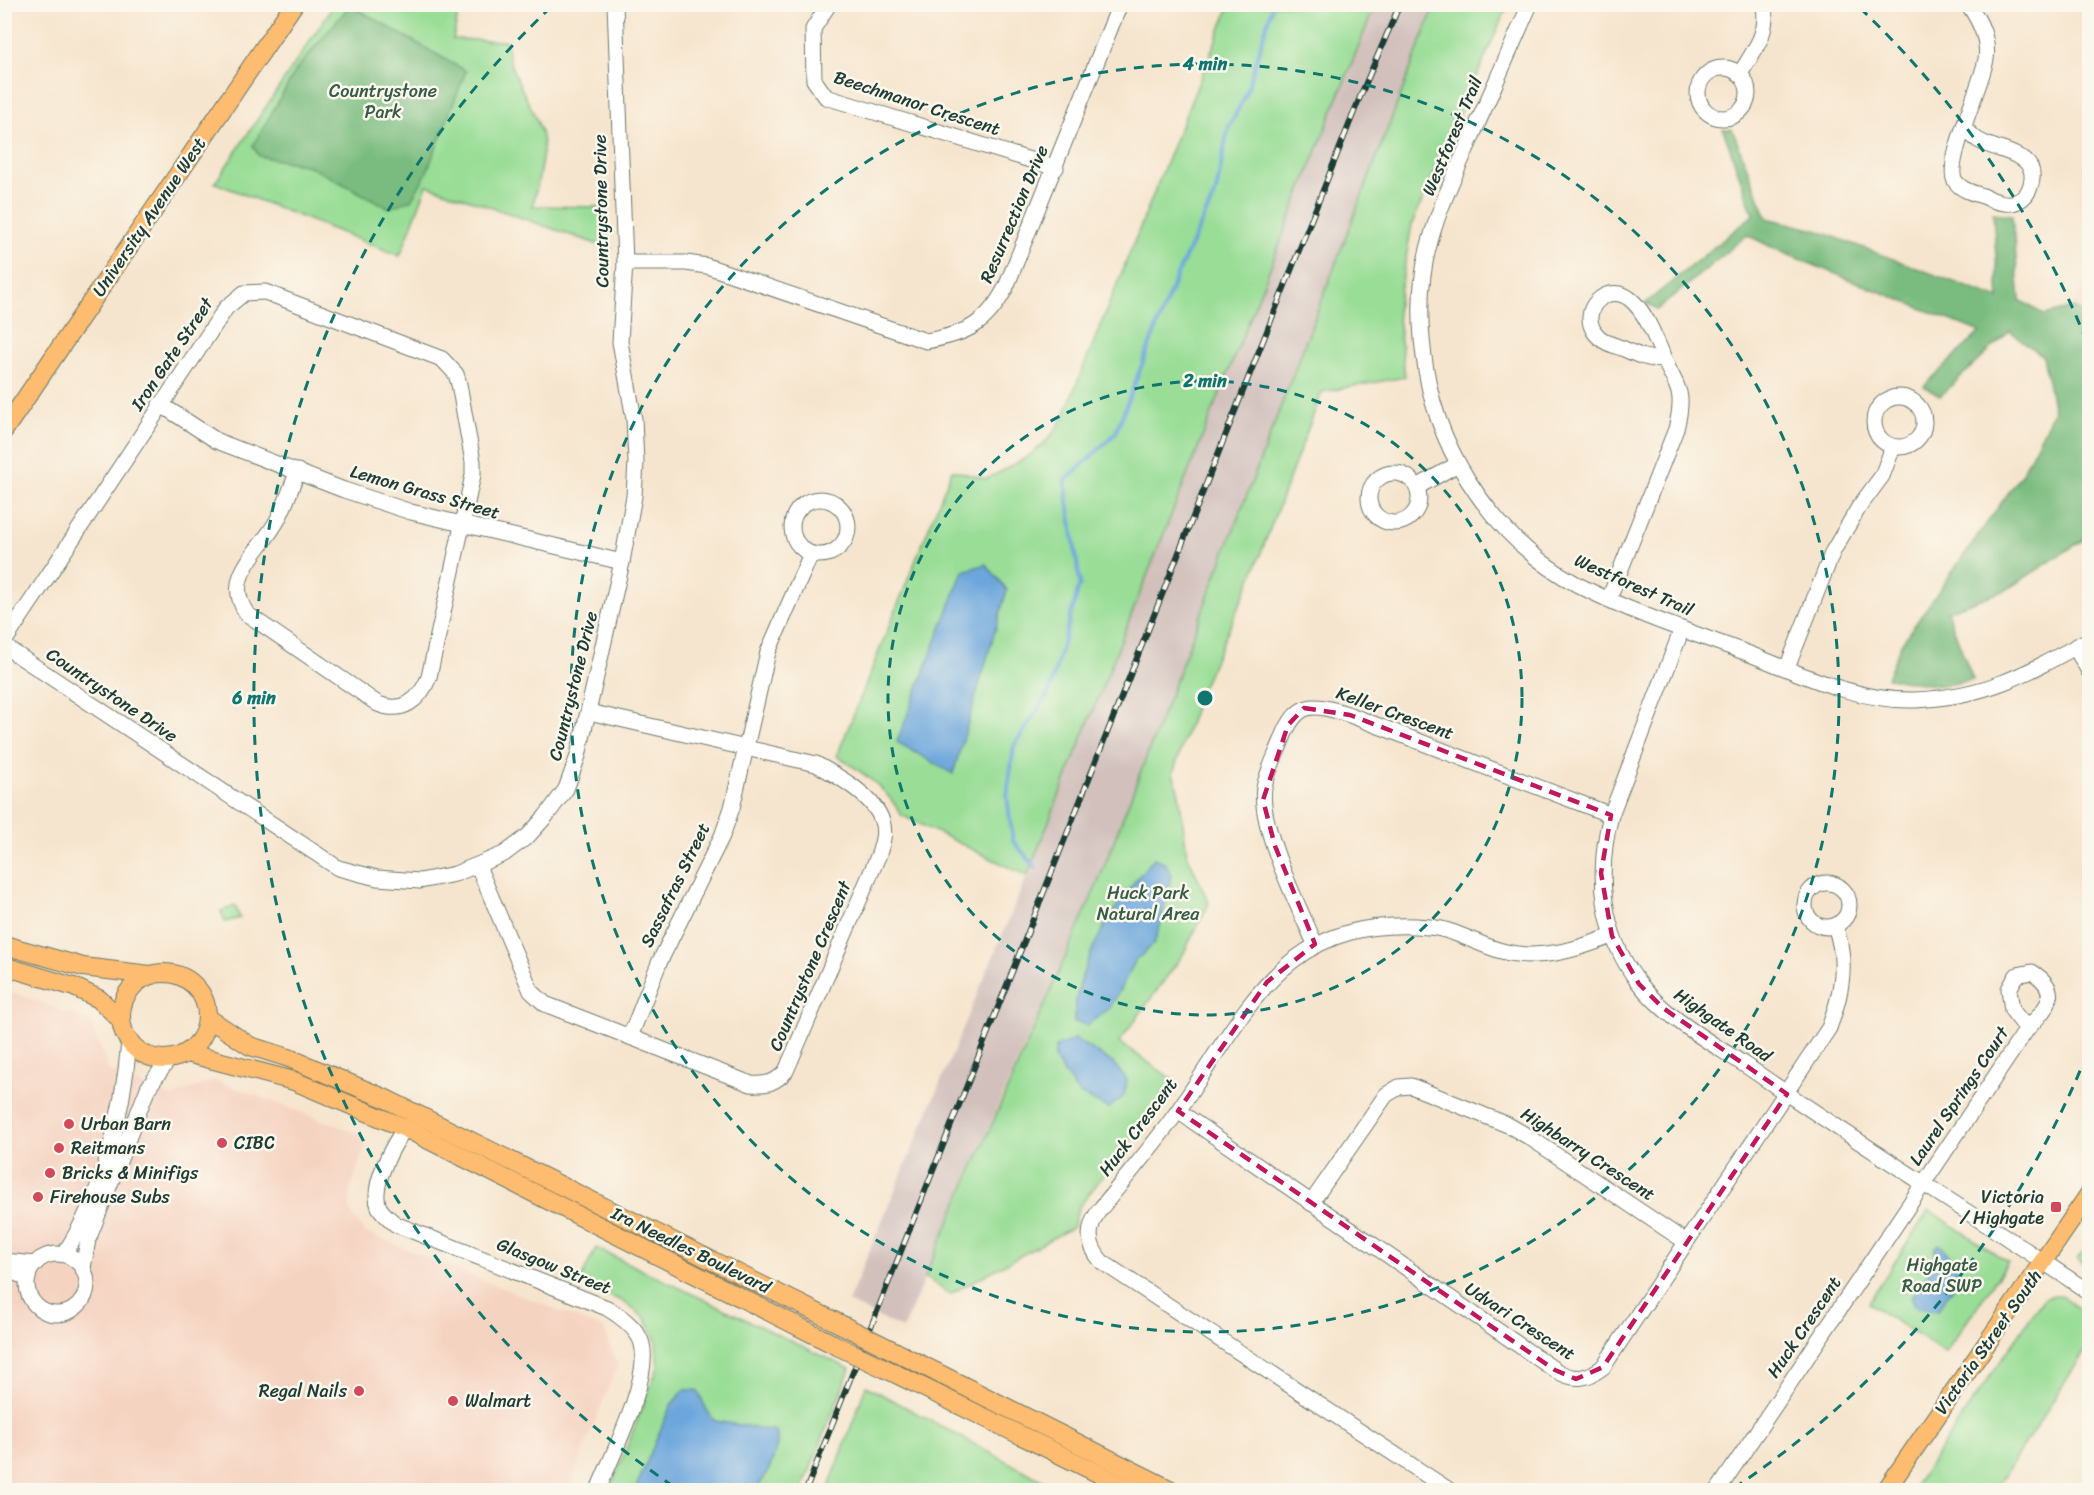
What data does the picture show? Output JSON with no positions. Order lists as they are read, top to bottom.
{
  "streets": {
    "main road": ["University Avenue West", "Ira Needles Boulevard", "Victoria Street South"],
    "street": [
      "Beechmanor Crescent",
      "Westforest Trail",
      "Countrystone Drive",
      "Resurrection Drive",
      "Iron Gate Street",
      "Lemon Grass Street",
      "Keller Crescent",
      "Sassafras Street",
      "Countrystone Crescent",
      "Highgate Road",
      "Laurel Springs Court",
      "Huck Crescent",
      "Highbarry Crescent",
      "Glasgow Street",
      "Udvari Crescent"
    ]
  },
  "crossings": [
    ["Beechmanor Crescent", "Resurrection Drive"],
    ["Westforest Trail", "Highgate Road"],
    ["Countrystone Drive", "Resurrection Drive"],
    ["Countrystone Drive", "Iron Gate Street"],
    ["Countrystone Drive", "Lemon Grass Street"],
    ["Countrystone Drive", "Countrystone Crescent"],
    ["Iron Gate Street", "Lemon Grass Street"],
    ["Keller Crescent", "Highgate Road"],
    ["Keller Crescent", "Huck Crescent"],
    ["Sassafras Street", "Countrystone Crescent"],
    ["Highgate Road", "Laurel Springs Court"],
    ["Highgate Road", "Huck Crescent"],
    ["Highgate Road", "Udvari Crescent"],
    ["Highgate Road", "Victoria Street South"],
    ["Laurel Springs Court", "Huck Crescent"],
    ["Huck Crescent", "Udvari Crescent"],
    ["Highbarry Crescent", "Udvari Crescent"],
    ["Ira Needles Boulevard", "Glasgow Street"]
  ],
  "parks": ["Countrystone Park", "Huck Park Natural Area", "Highgate Road SWP"],
  "places": {
    "other": [
      "Urban Barn",
      "CIBC",
      "Reitmans",
      "Bricks & Minifigs",
      "Firehouse Subs",
      "Regal Nails",
      "Walmart"
    ],
    "transit": ["Victoria / Highgate"]
  },
  "rings": ["4 min", "2 min", "6 min"]
}
